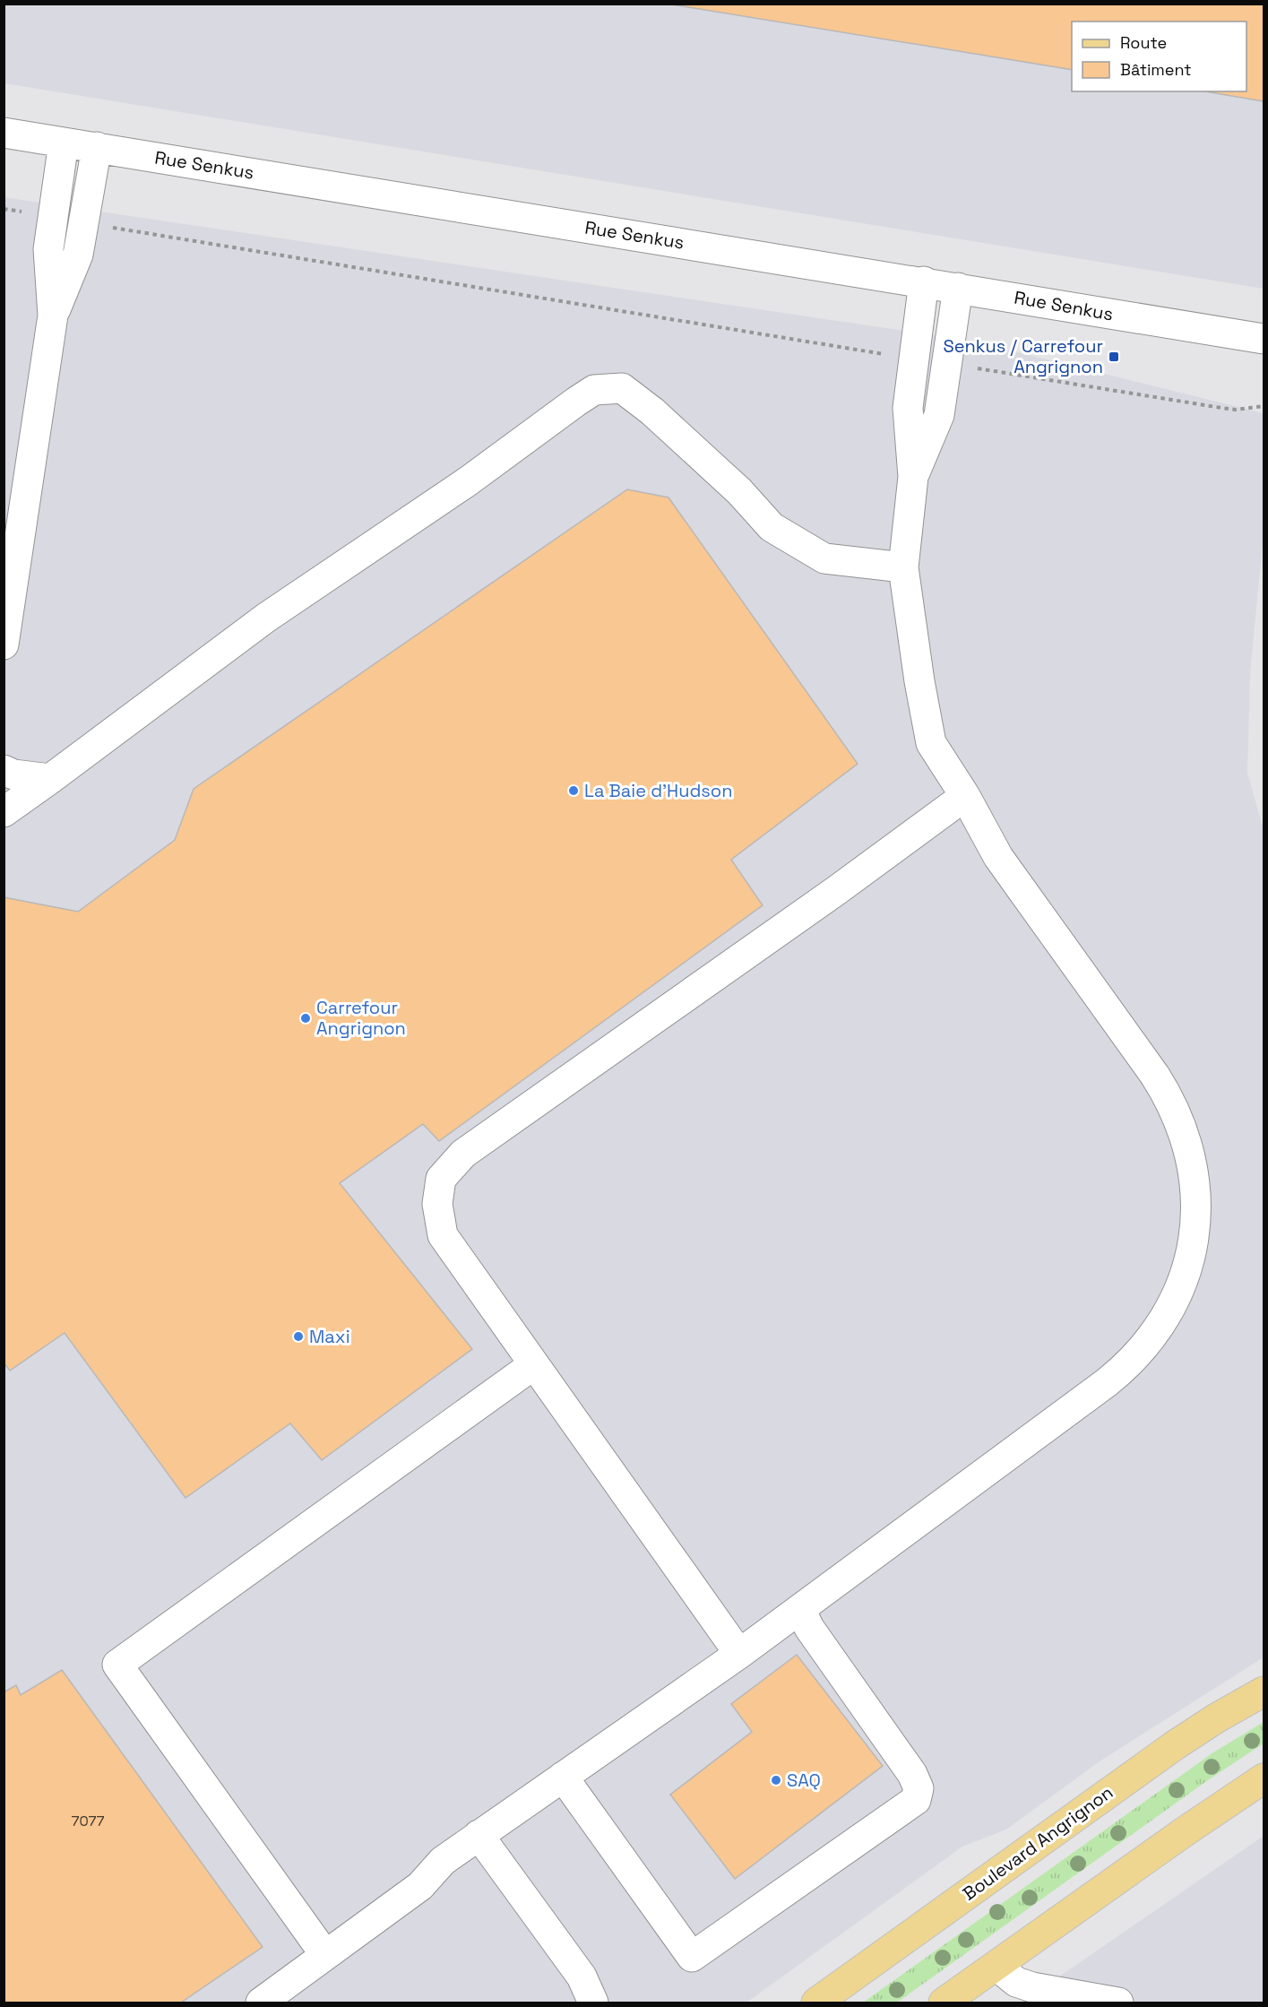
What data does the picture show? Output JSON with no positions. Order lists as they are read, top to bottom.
{
  "streets": {
    "main road": ["Boulevard Angrignon"],
    "street": ["Rue Senkus"]
  },
  "places": {
    "transit": ["Senkus / Carrefour Angrignon"],
    "other": [
      "La Baie d'Hudson",
      "Carrefour Angrignon",
      "Maxi",
      "SAQ"
    ]
  },
  "house_numbers": ["7077"],
  "legend": ["Route", "Bâtiment"]
}
